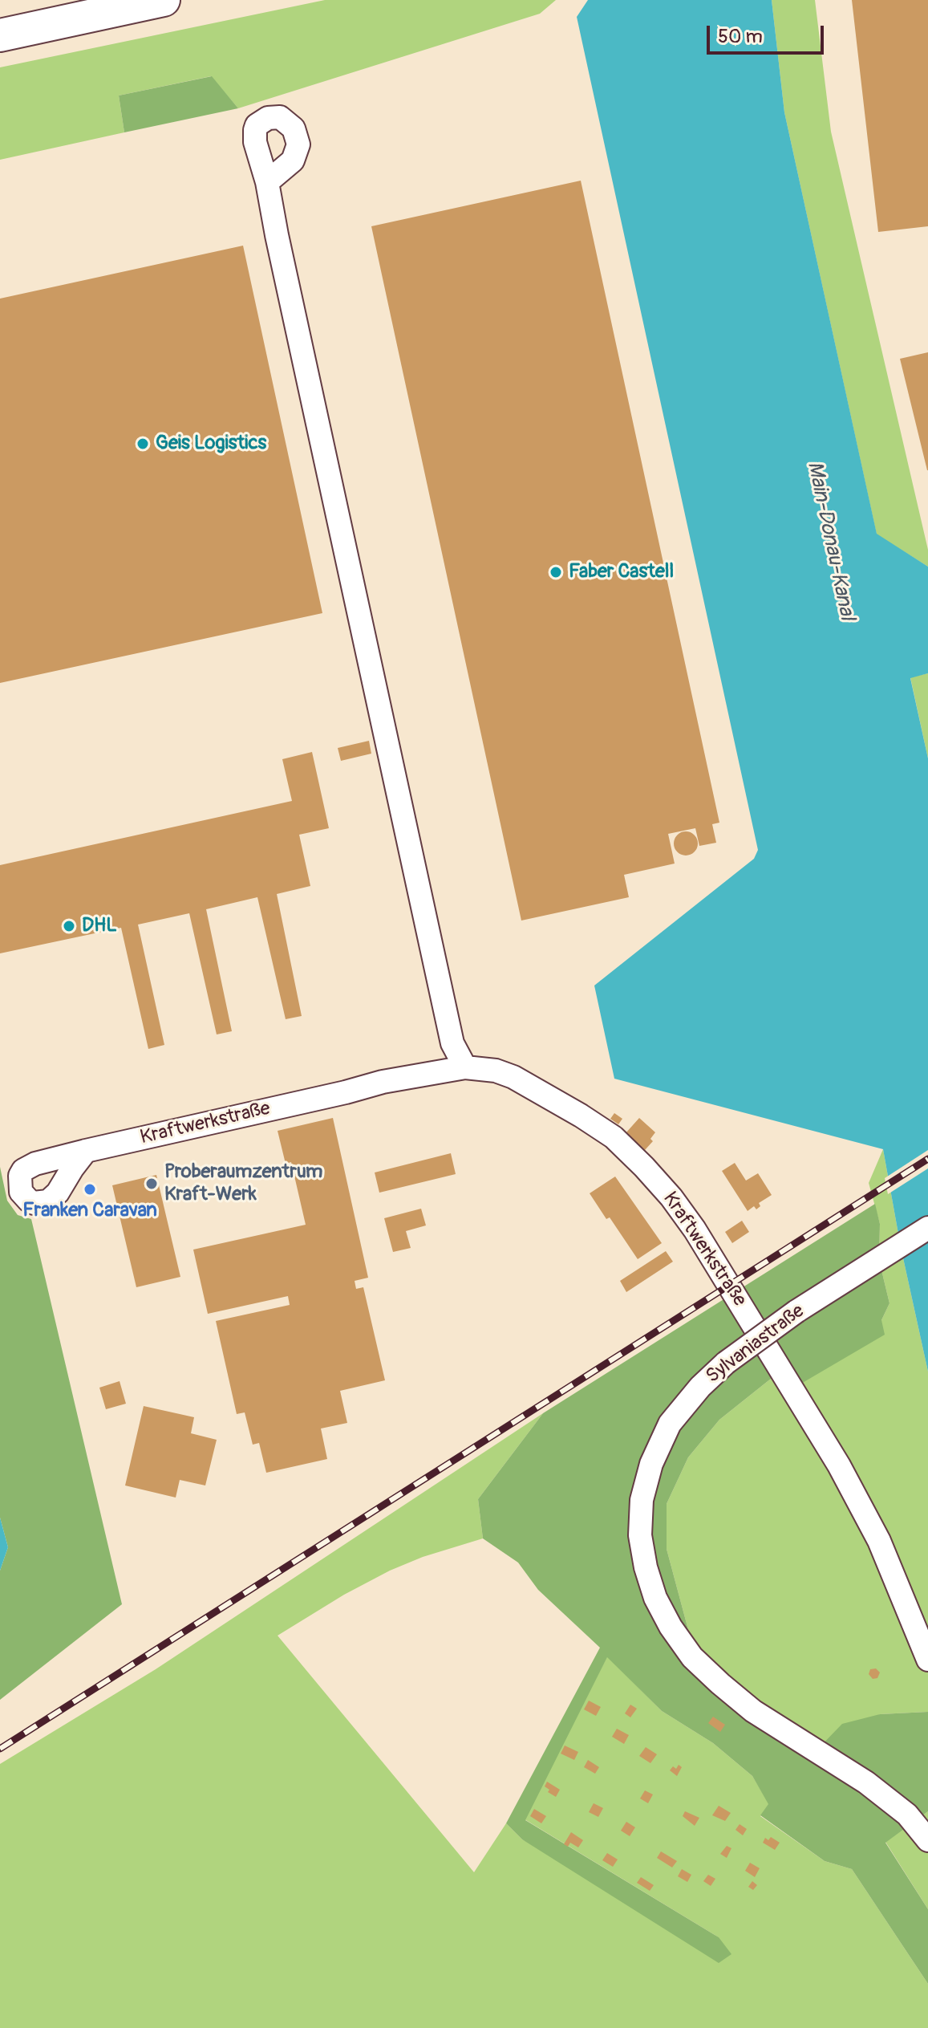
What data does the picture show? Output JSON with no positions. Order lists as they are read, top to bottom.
{
  "streets": {
    "street": ["Kraftwerkstraße", "Sylvaniastraße"]
  },
  "water": ["Main-Donau-Kanal"],
  "places": [
    "Geis Logistics",
    "Faber Castell",
    "DHL",
    "Proberaumzentrum Kraft-Werk",
    "Franken Caravan"
  ],
  "scale_bar": "50 m"
}
